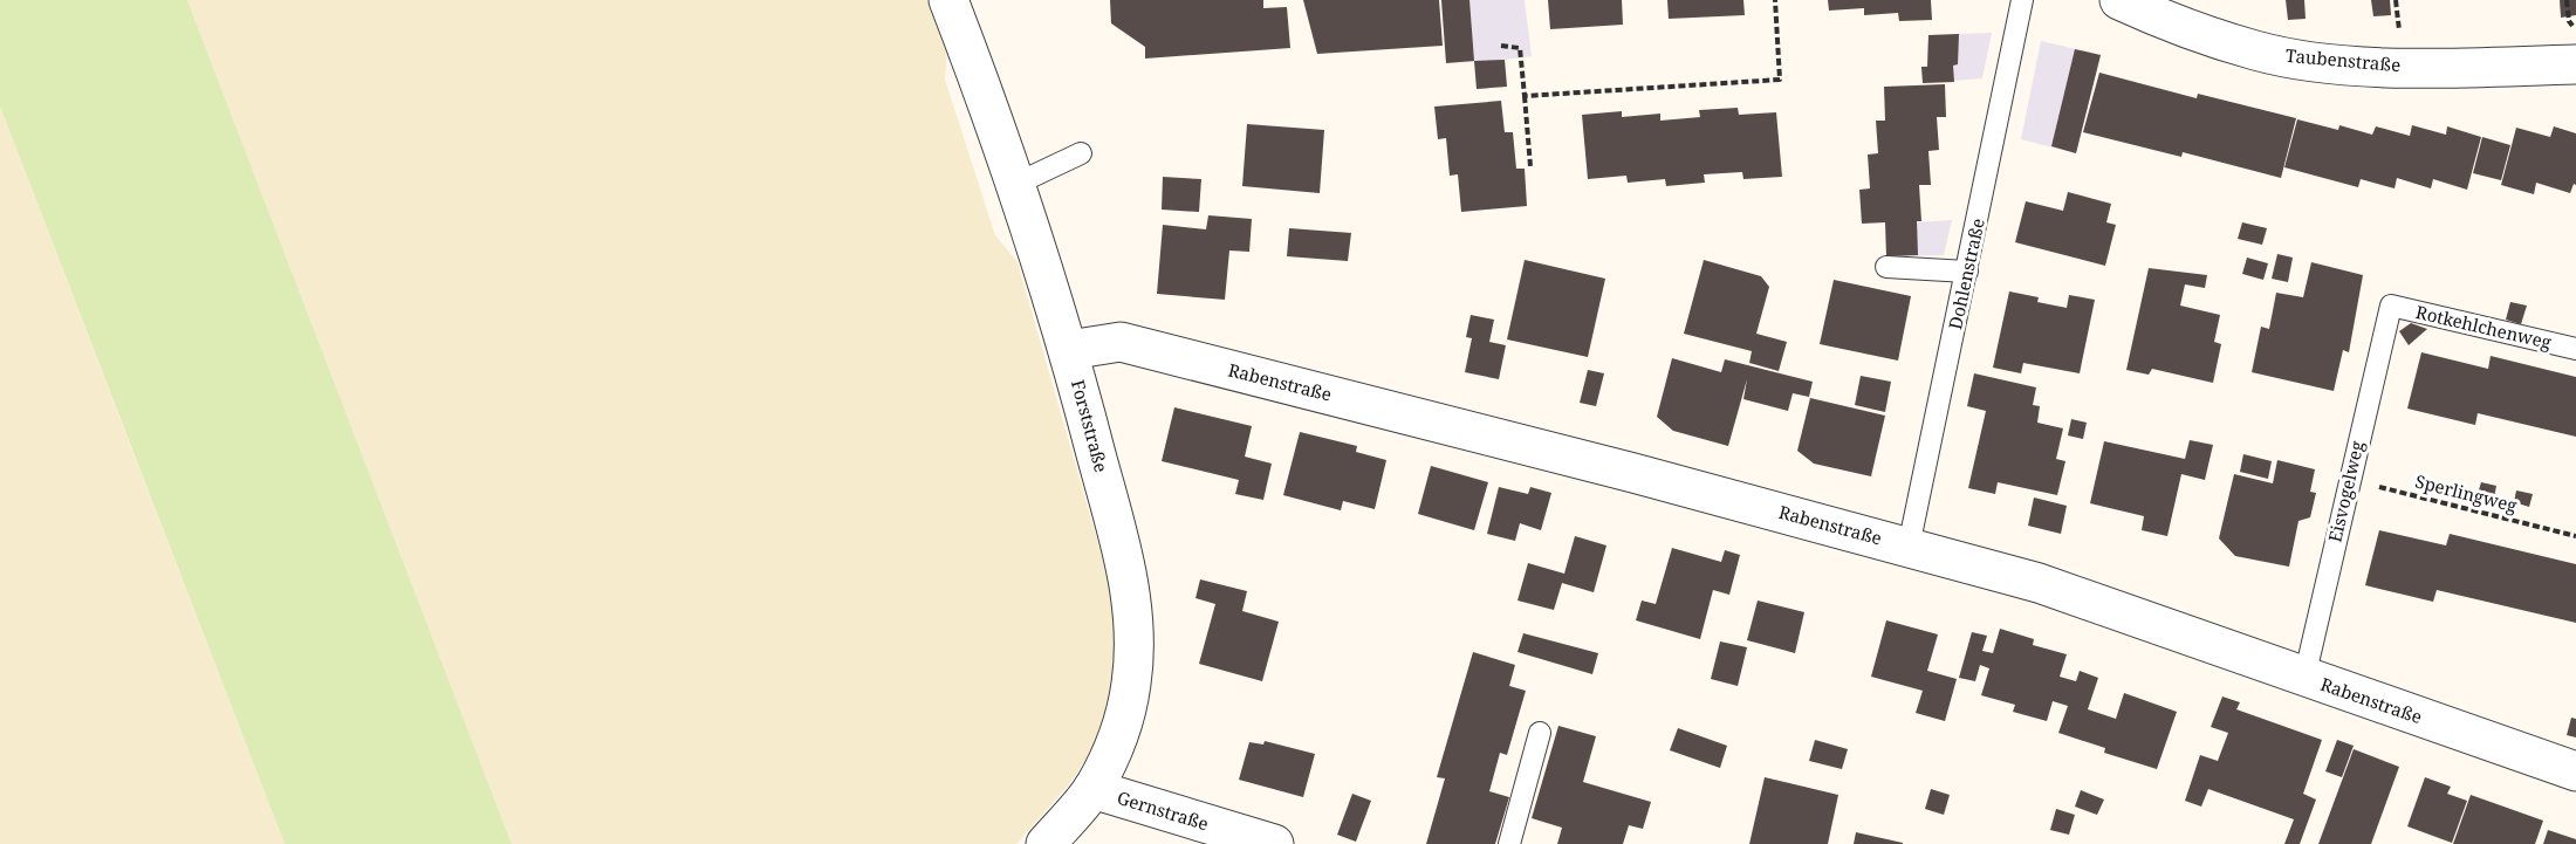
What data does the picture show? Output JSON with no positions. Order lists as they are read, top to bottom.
{
  "streets": {
    "street": [
      "Taubenstraße",
      "Rabenstraße",
      "Forststraße",
      "Gernstraße"
    ],
    "lane": ["Dohlenstraße", "Rotkehlchenweg", "Eisvogelweg"],
    "path": ["Sperlingweg"]
  },
  "crossings": [
    ["Dohlenstraße", "Rabenstraße"],
    ["Rotkehlchenweg", "Eisvogelweg"],
    ["Rabenstraße", "Forststraße"],
    ["Rabenstraße", "Eisvogelweg"],
    ["Forststraße", "Gernstraße"],
    ["Eisvogelweg", "Sperlingweg"]
  ]
}
